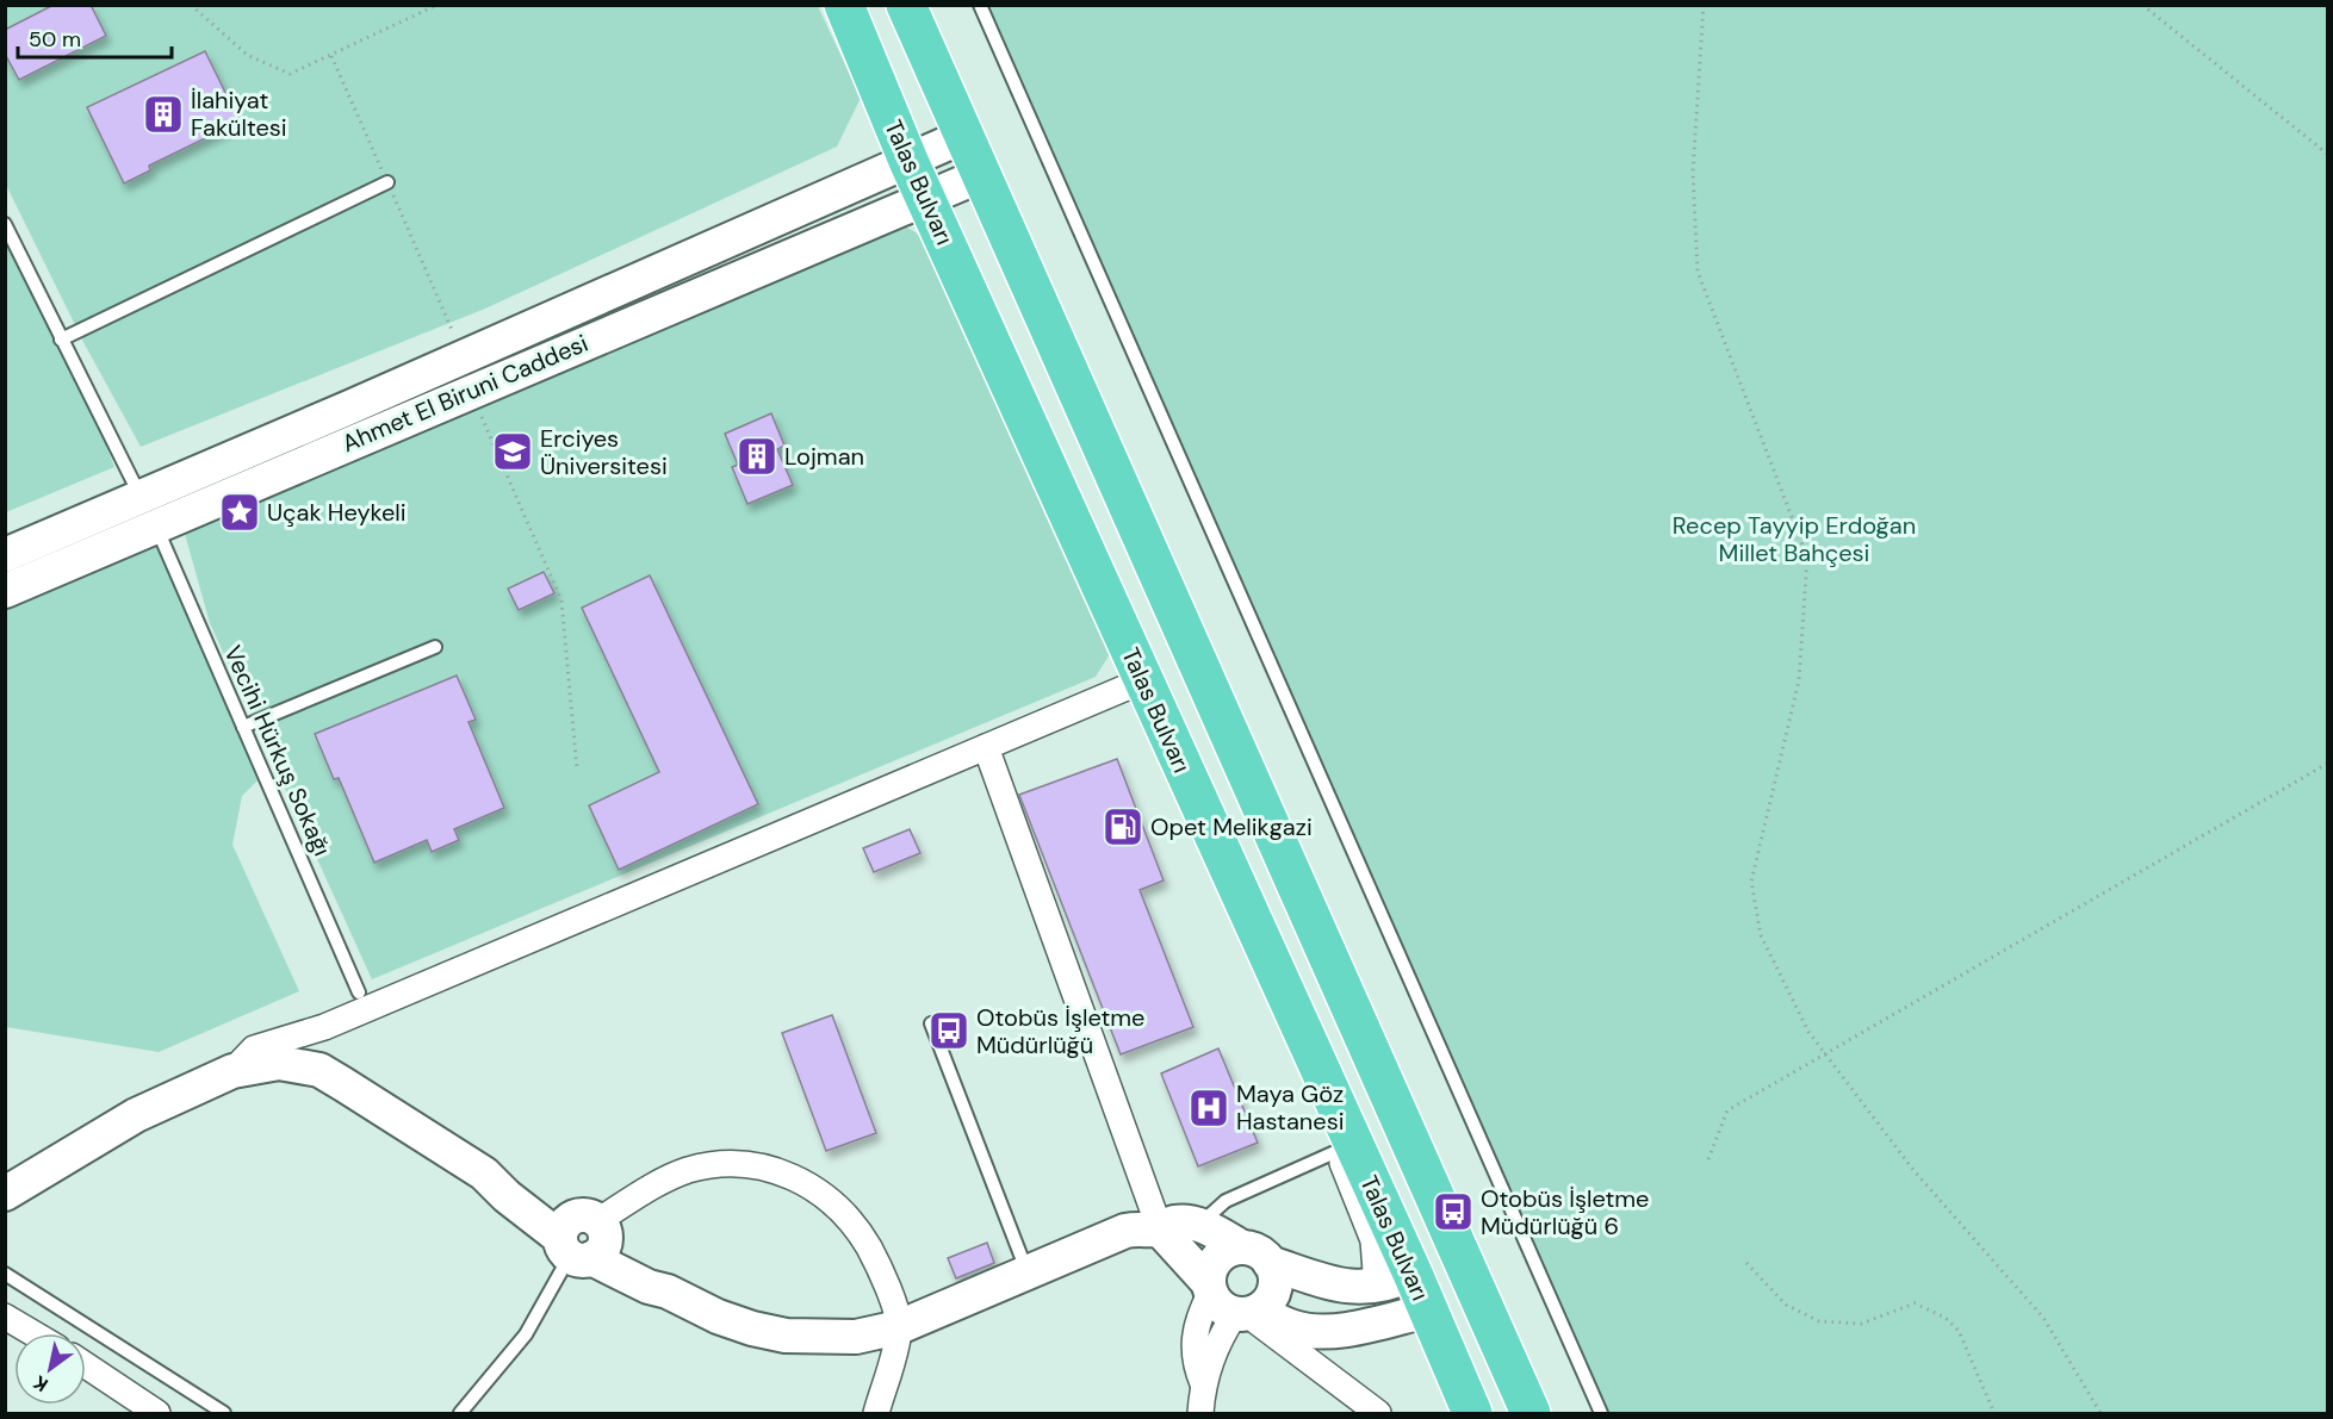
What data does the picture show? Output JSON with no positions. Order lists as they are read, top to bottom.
{
  "streets": {
    "main road": ["Talas Bulvarı"],
    "street": ["Ahmet El Biruni Caddesi"],
    "lane": ["Vecihi Hürkuş Sokağı"]
  },
  "crossings": [
    ["Talas Bulvarı", "Ahmet El Biruni Caddesi"],
    ["Ahmet El Biruni Caddesi", "Vecihi Hürkuş Sokağı"]
  ],
  "parks": ["Recep Tayyip Erdoğan Millet Bahçesi"],
  "places": {
    "building": ["İlahiyat Fakültesi", "Lojman"],
    "school or university": ["Erciyes Üniversitesi"],
    "place": ["Uçak Heykeli"],
    "fuel station": ["Opet Melikgazi"],
    "bus stop": ["Otobüs İşletme Müdürlüğü", "Otobüs İşletme Müdürlüğü 6"],
    "hospital": ["Maya Göz Hastanesi"]
  },
  "scale_bar": "50 m",
  "north": "bottom left"
}
